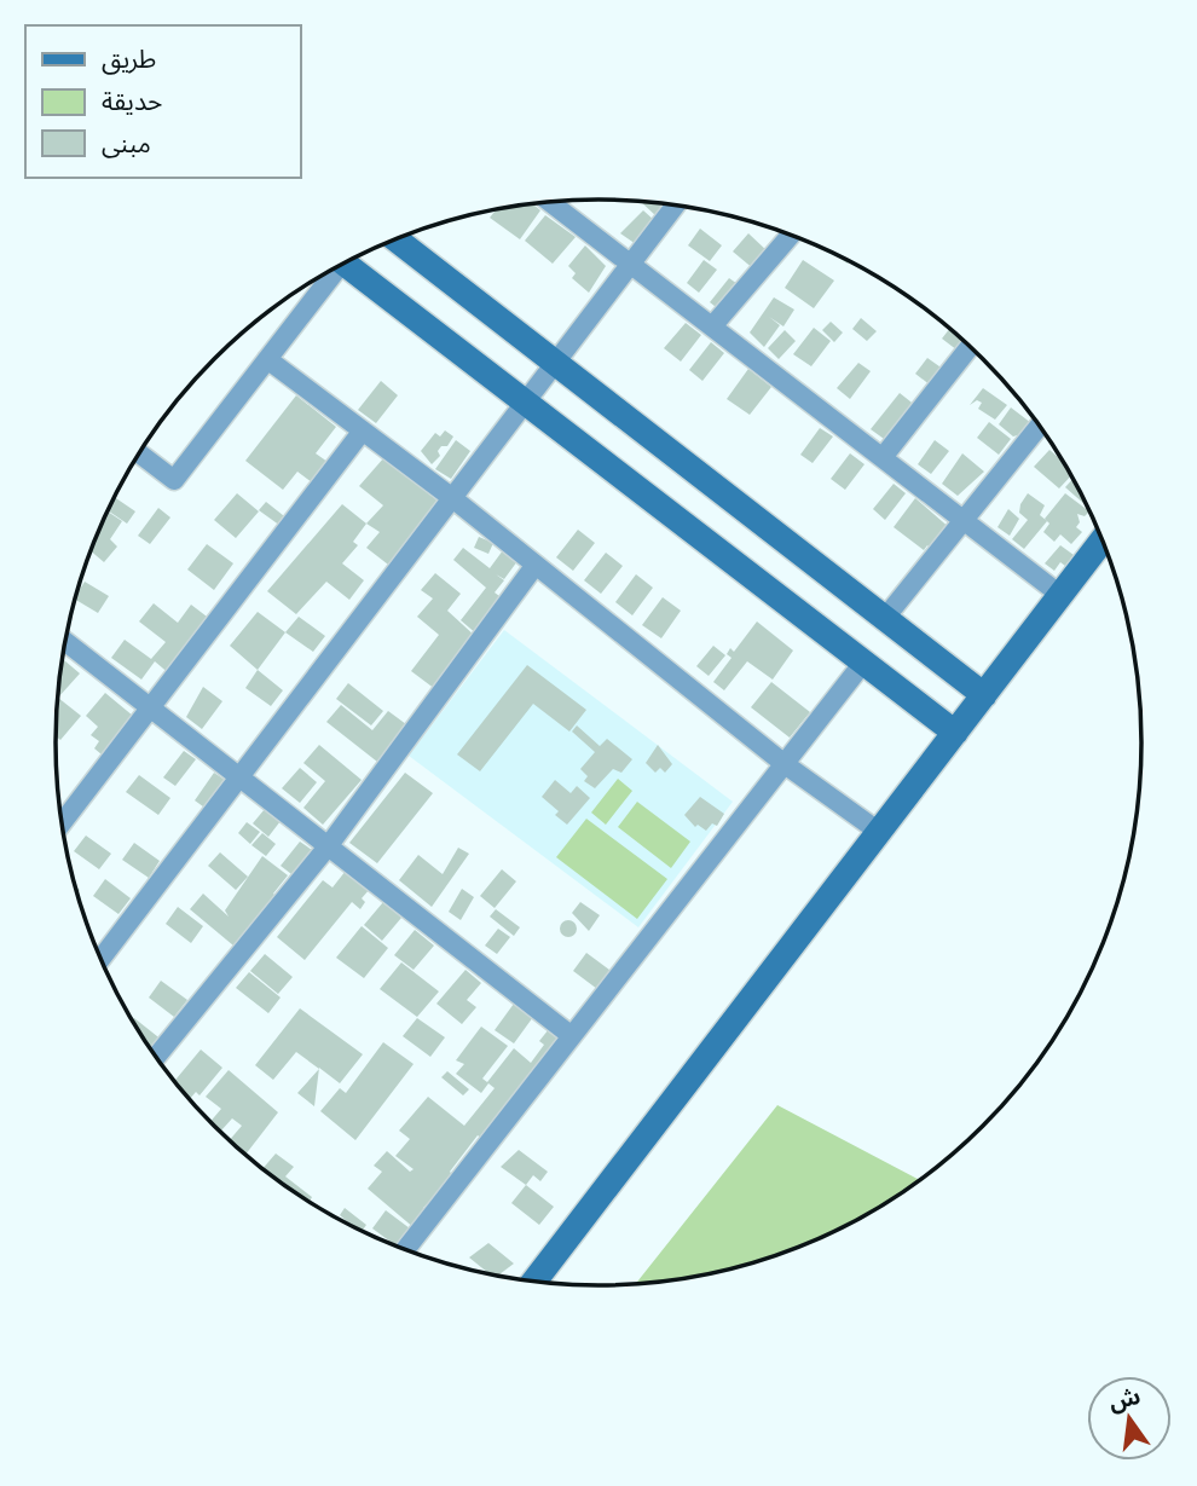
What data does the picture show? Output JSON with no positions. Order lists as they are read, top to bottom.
{
  "legend": ["طريق", "حديقة", "مبنى"],
  "north": "top"
}
